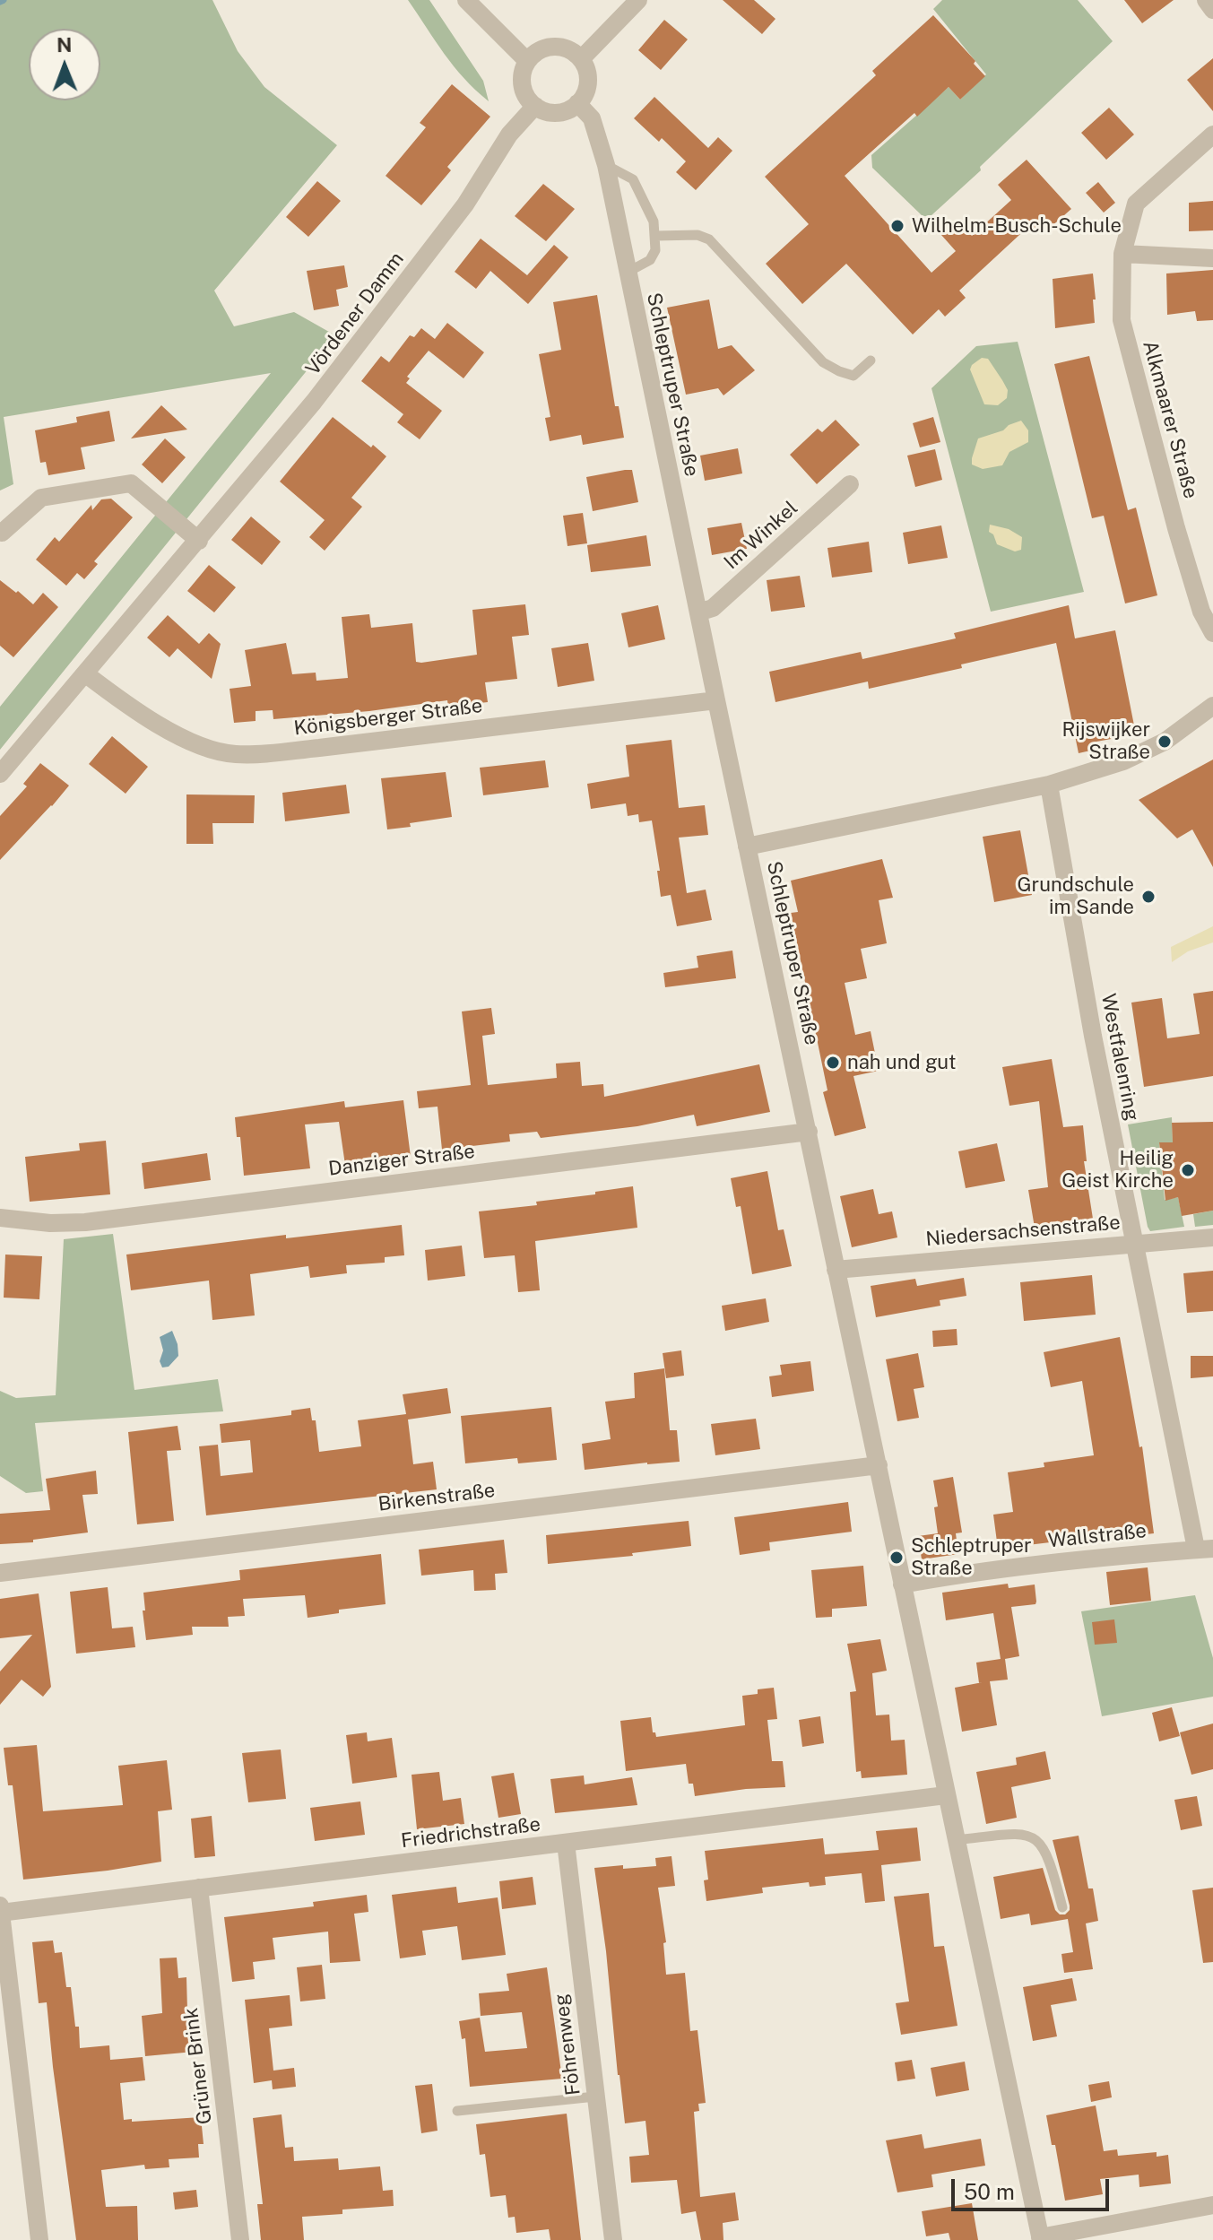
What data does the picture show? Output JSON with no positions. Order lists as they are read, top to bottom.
{
  "streets": {
    "street": [
      "Vördener Damm",
      "Schleptruper Straße",
      "Alkmaarer Straße",
      "Im Winkel",
      "Königsberger Straße",
      "Westfalenring",
      "Danziger Straße",
      "Niedersachsenstraße",
      "Birkenstraße",
      "Wallstraße",
      "Friedrichstraße",
      "Föhrenweg",
      "Grüner Brink"
    ]
  },
  "crossings": [
    ["Vördener Damm", "Schleptruper Straße"],
    ["Vördener Damm", "Königsberger Straße"],
    ["Schleptruper Straße", "Im Winkel"],
    ["Schleptruper Straße", "Königsberger Straße"],
    ["Schleptruper Straße", "Danziger Straße"],
    ["Schleptruper Straße", "Niedersachsenstraße"],
    ["Schleptruper Straße", "Birkenstraße"],
    ["Schleptruper Straße", "Wallstraße"],
    ["Schleptruper Straße", "Friedrichstraße"],
    ["Westfalenring", "Niedersachsenstraße"],
    ["Westfalenring", "Wallstraße"],
    ["Friedrichstraße", "Föhrenweg"],
    ["Friedrichstraße", "Grüner Brink"]
  ],
  "places": [
    "Wilhelm-Busch-Schule",
    "Rijswijker Straße",
    "Grundschule im Sande",
    "nah und gut",
    "Heilig Geist Kirche",
    "Schleptruper Straße"
  ],
  "scale_bar": "50 m",
  "north": "top"
}
